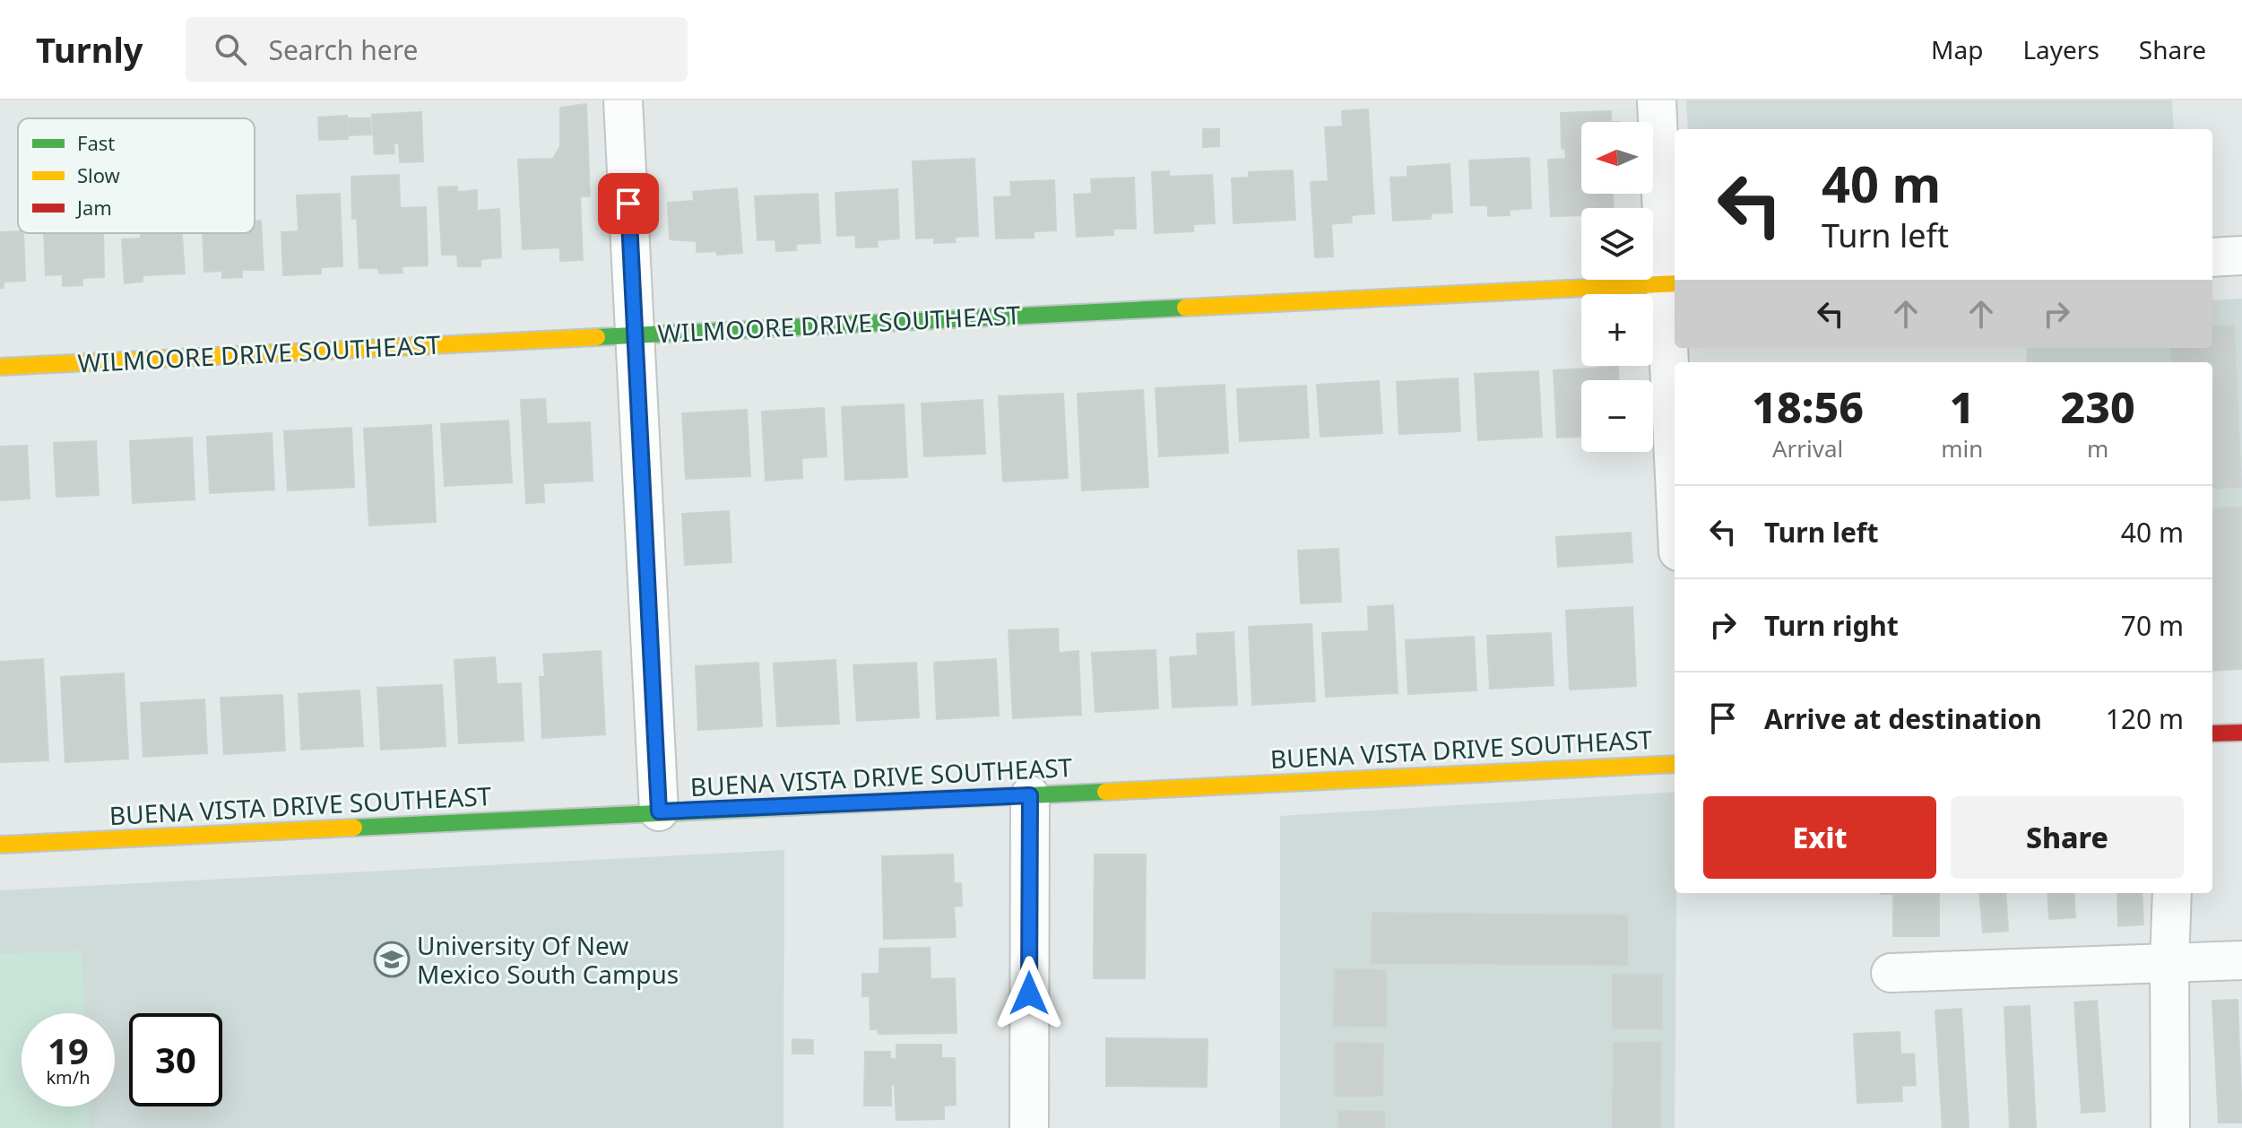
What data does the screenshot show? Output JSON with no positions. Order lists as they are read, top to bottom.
{
  "streets": {
    "street": ["WILMOORE DRIVE SOUTHEAST", "BUENA VISTA DRIVE SOUTHEAST"]
  },
  "places": {
    "school or university": ["University Of New Mexico South Campus"]
  },
  "legend": ["Fast", "Slow", "Jam"],
  "north": "left",
  "page": {
    "header": "Turnly",
    "search": "Search here",
    "nav": ["Map", "Layers", "Share"],
    "map_buttons": ["+", "−"],
    "turn": ["40 m", "Turn left"],
    "eta": [
      "18:56",
      "Arrival",
      "1",
      "min",
      "230",
      "m"
    ],
    "list": [
      {
        "name": "Turn left",
        "value": "40 m"
      },
      {
        "name": "Turn right",
        "value": "70 m"
      },
      {
        "name": "Arrive at destination",
        "value": "120 m"
      }
    ],
    "buttons": ["Exit", "Share"],
    "speed": "19 km/h",
    "limit": "30"
  }
}
